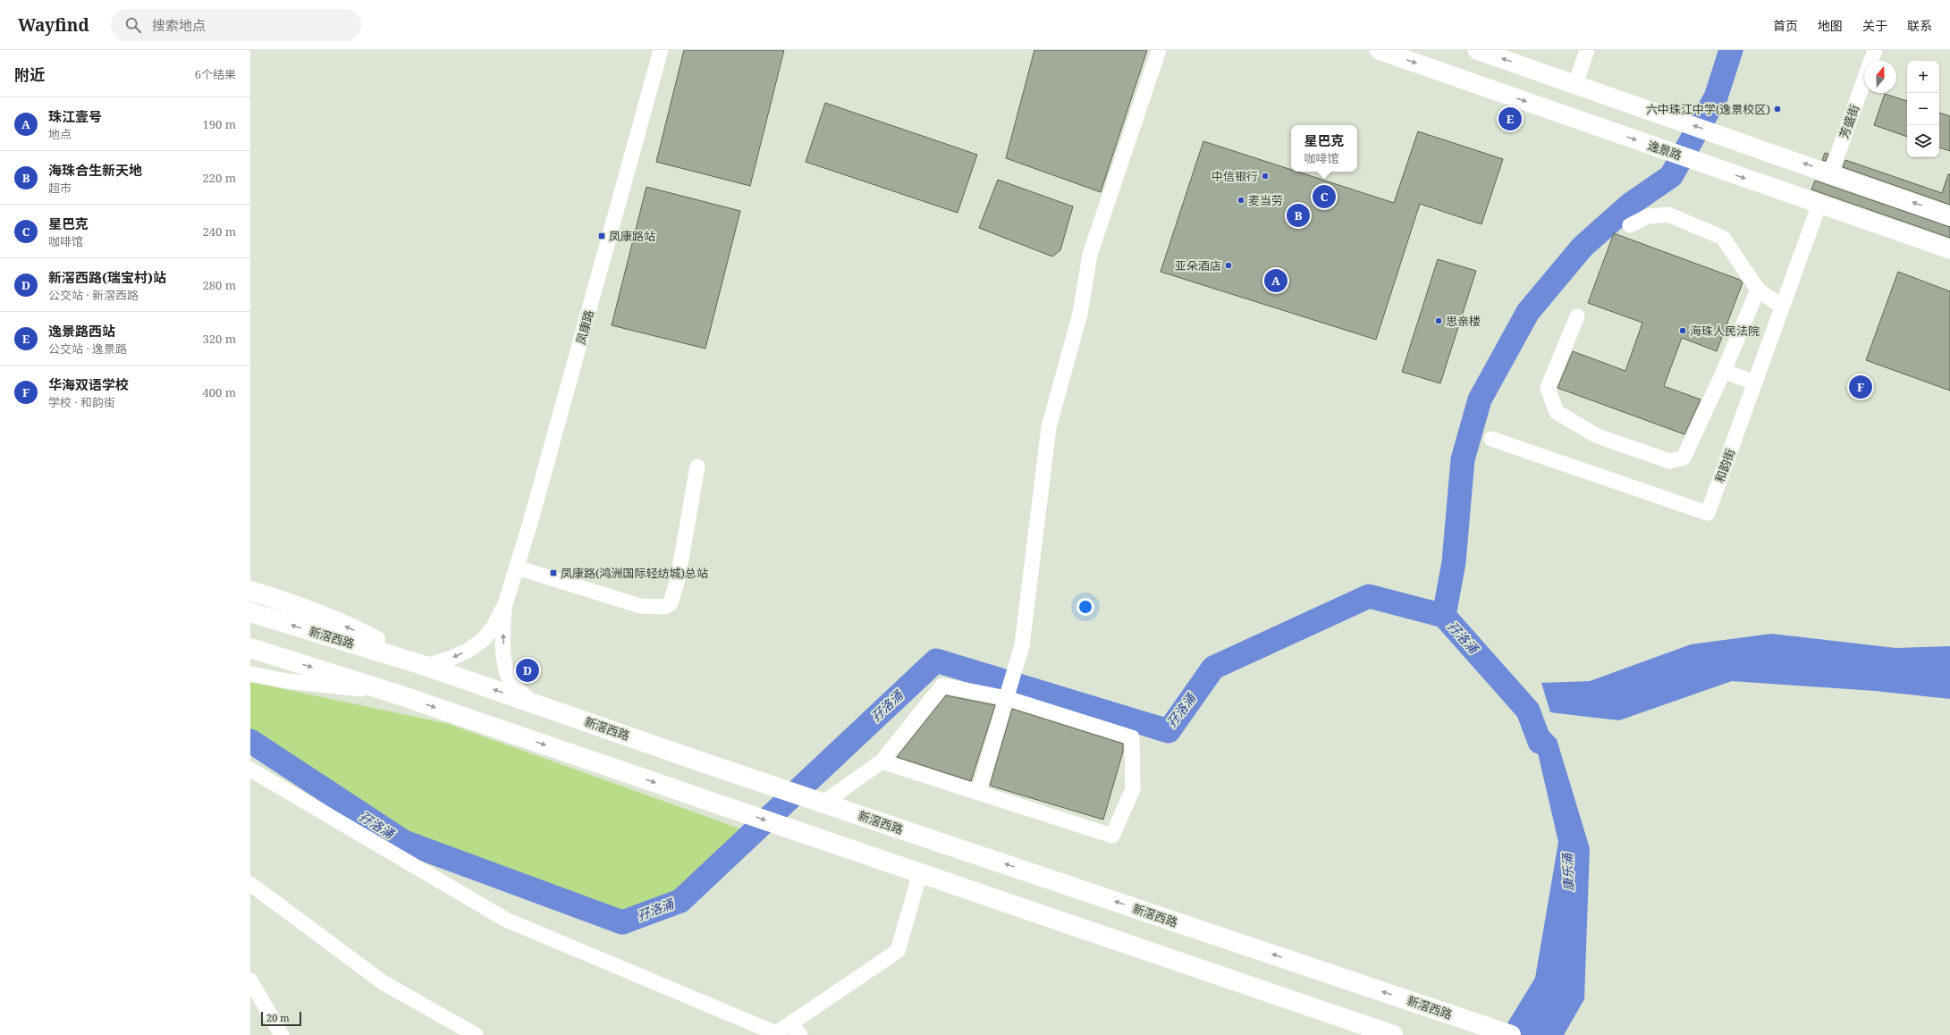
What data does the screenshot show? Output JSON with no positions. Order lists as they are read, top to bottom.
{
  "streets": {
    "highway": ["新滘西路"],
    "main road": ["逸景路"],
    "street": ["芳盛街", "凤康路", "和韵街"]
  },
  "crossings": [
    ["逸景路", "和韵街"]
  ],
  "water": ["孖洛涌", "康乐涌"],
  "places": {
    "other": [
      "六中珠江中学(逸景校区)",
      "中信银行",
      "麦当劳",
      "亚朵酒店",
      "思亲楼",
      "海珠人民法院"
    ],
    "transit": ["凤康路站", "凤康路(鸿洲国际轻纺城)总站"]
  },
  "scale_bar": "20 m",
  "north": "top",
  "page": {
    "header": "Wayfind",
    "search": "搜索地点",
    "nav": [
      "首页",
      "地图",
      "关于",
      "联系"
    ],
    "heading": ["附近", "6个结果"],
    "map_buttons": ["+", "−"],
    "list": [
      {
        "mark": "A",
        "name": "珠江壹号",
        "note": "地点",
        "value": "190 m"
      },
      {
        "mark": "B",
        "name": "海珠合生新天地",
        "note": "超市",
        "value": "220 m"
      },
      {
        "mark": "C",
        "name": "星巴克",
        "note": "咖啡馆",
        "value": "240 m"
      },
      {
        "mark": "D",
        "name": "新滘西路(瑞宝村)站",
        "note": "公交站 · 新滘西路",
        "value": "280 m"
      },
      {
        "mark": "E",
        "name": "逸景路西站",
        "note": "公交站 · 逸景路",
        "value": "320 m"
      },
      {
        "mark": "F",
        "name": "华海双语学校",
        "note": "学校 · 和韵街",
        "value": "400 m"
      }
    ],
    "pins": [
      "E",
      "C",
      "B",
      "A",
      "F",
      "D"
    ],
    "popup": ["星巴克", "咖啡馆"],
    "scale": "20 m"
  }
}
